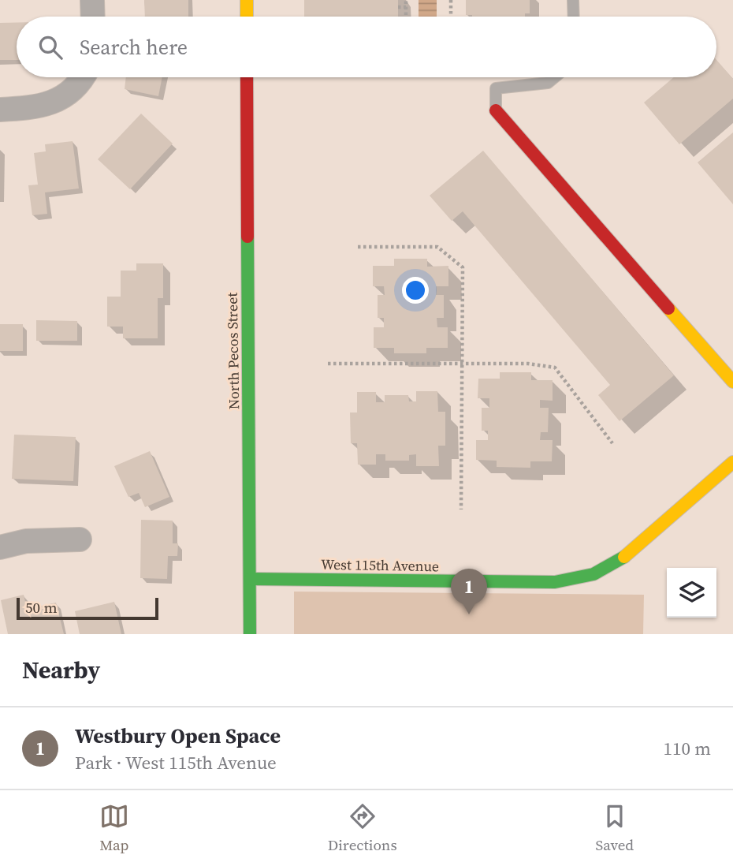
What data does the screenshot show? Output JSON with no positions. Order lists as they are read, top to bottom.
{
  "streets": {
    "street": ["North Pecos Street", "West 115th Avenue"]
  },
  "crossings": [
    ["North Pecos Street", "West 115th Avenue"]
  ],
  "scale_bar": "50 m",
  "page": {
    "search": "Search here",
    "pins": "1",
    "scale": "50 m",
    "heading": "Nearby",
    "list": [
      {
        "mark": "1",
        "name": "Westbury Open Space",
        "note": "Park · West 115th Avenue",
        "value": "110 m"
      }
    ],
    "nav": ["Map", "Directions", "Saved"]
  }
}
